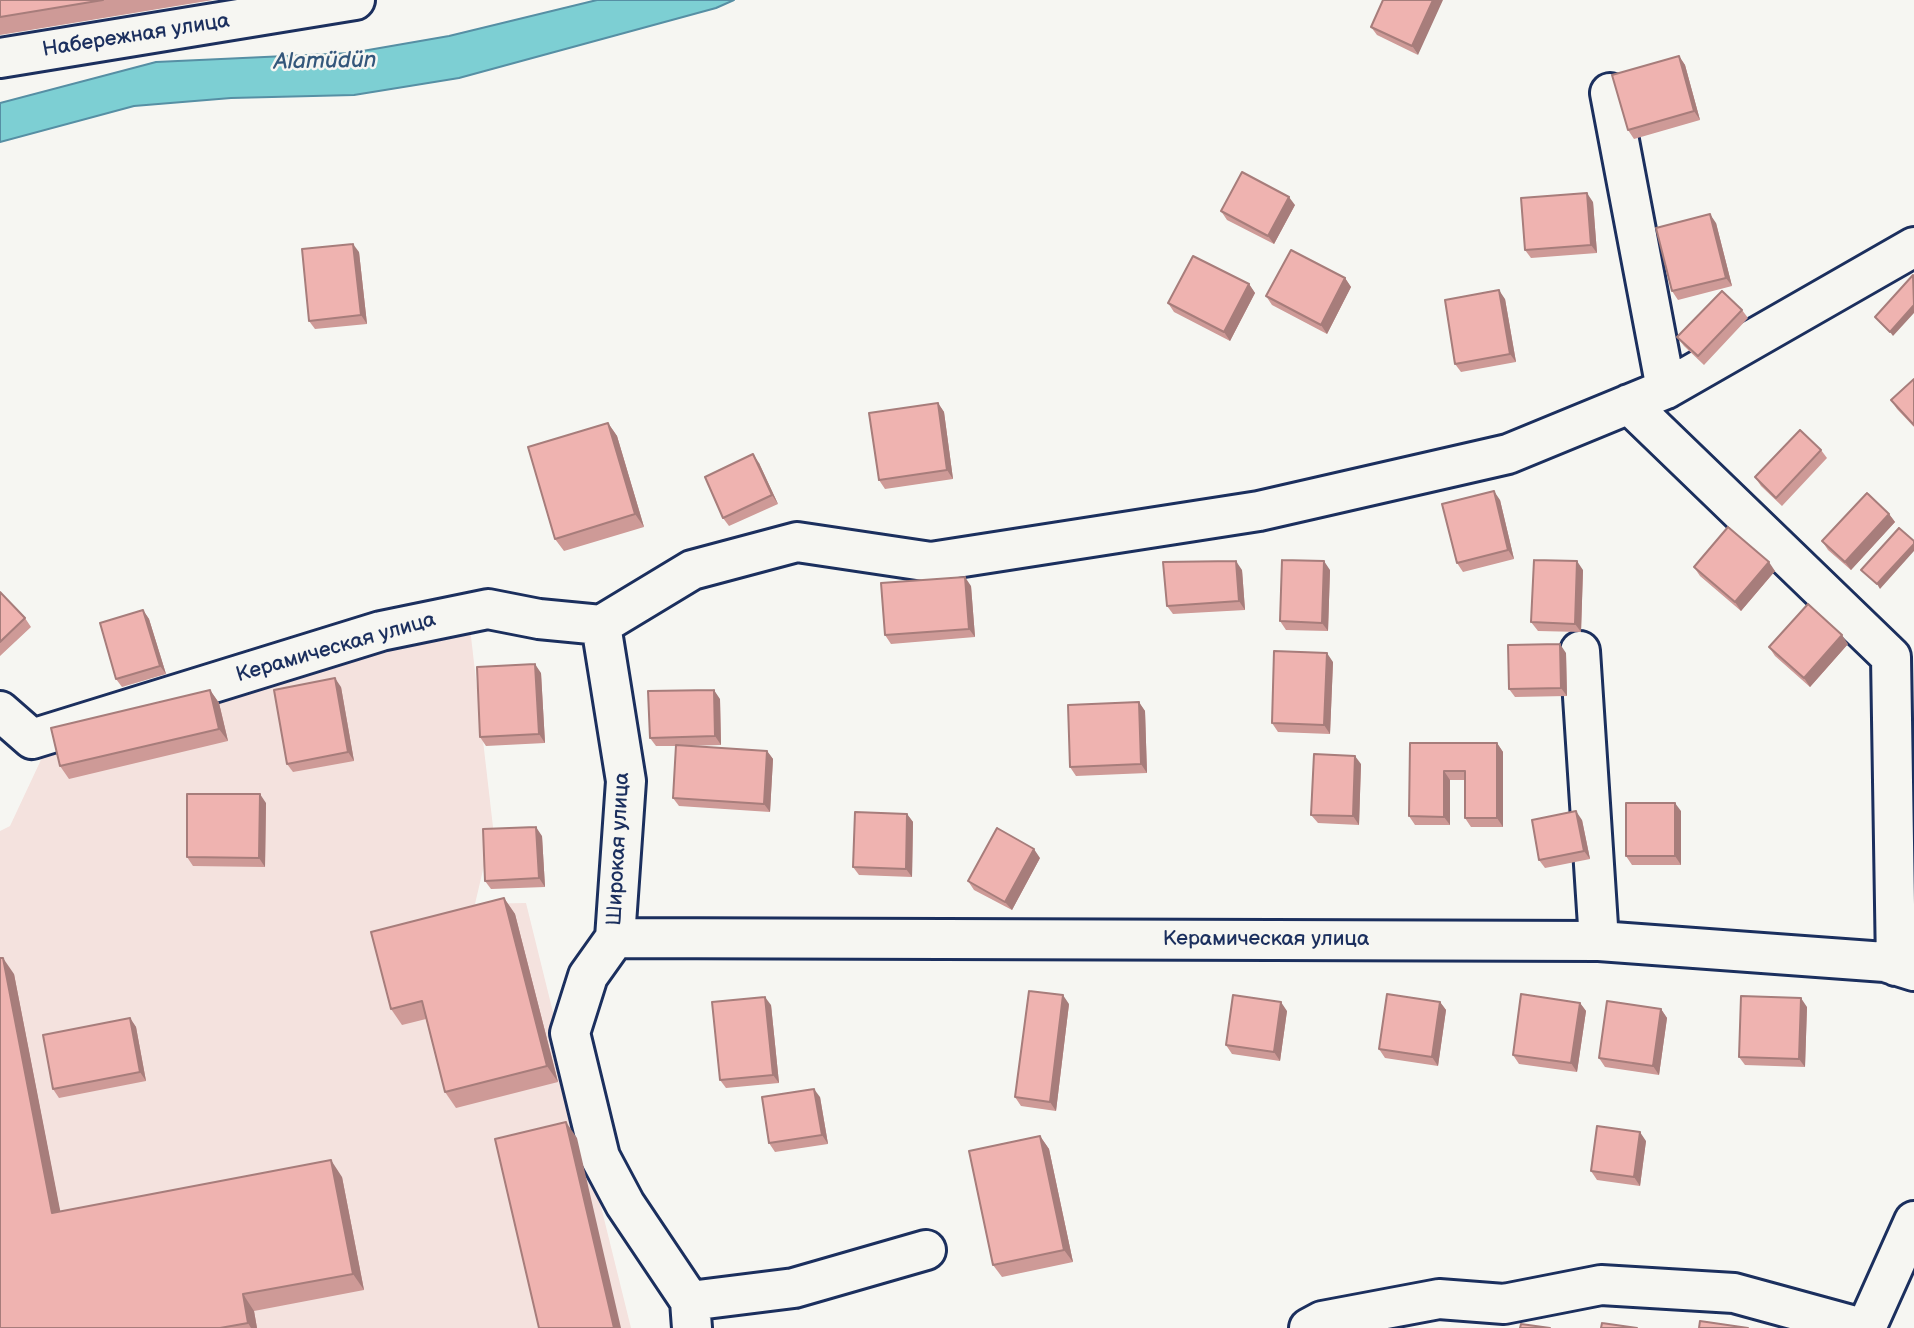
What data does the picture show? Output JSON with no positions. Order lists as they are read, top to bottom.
{
  "streets": {
    "street": ["Набережная улица", "Керамическая улица", "Широкая улица"]
  },
  "crossings": [
    ["Керамическая улица", "Широкая улица"]
  ],
  "water": ["Alamüdün"]
}
